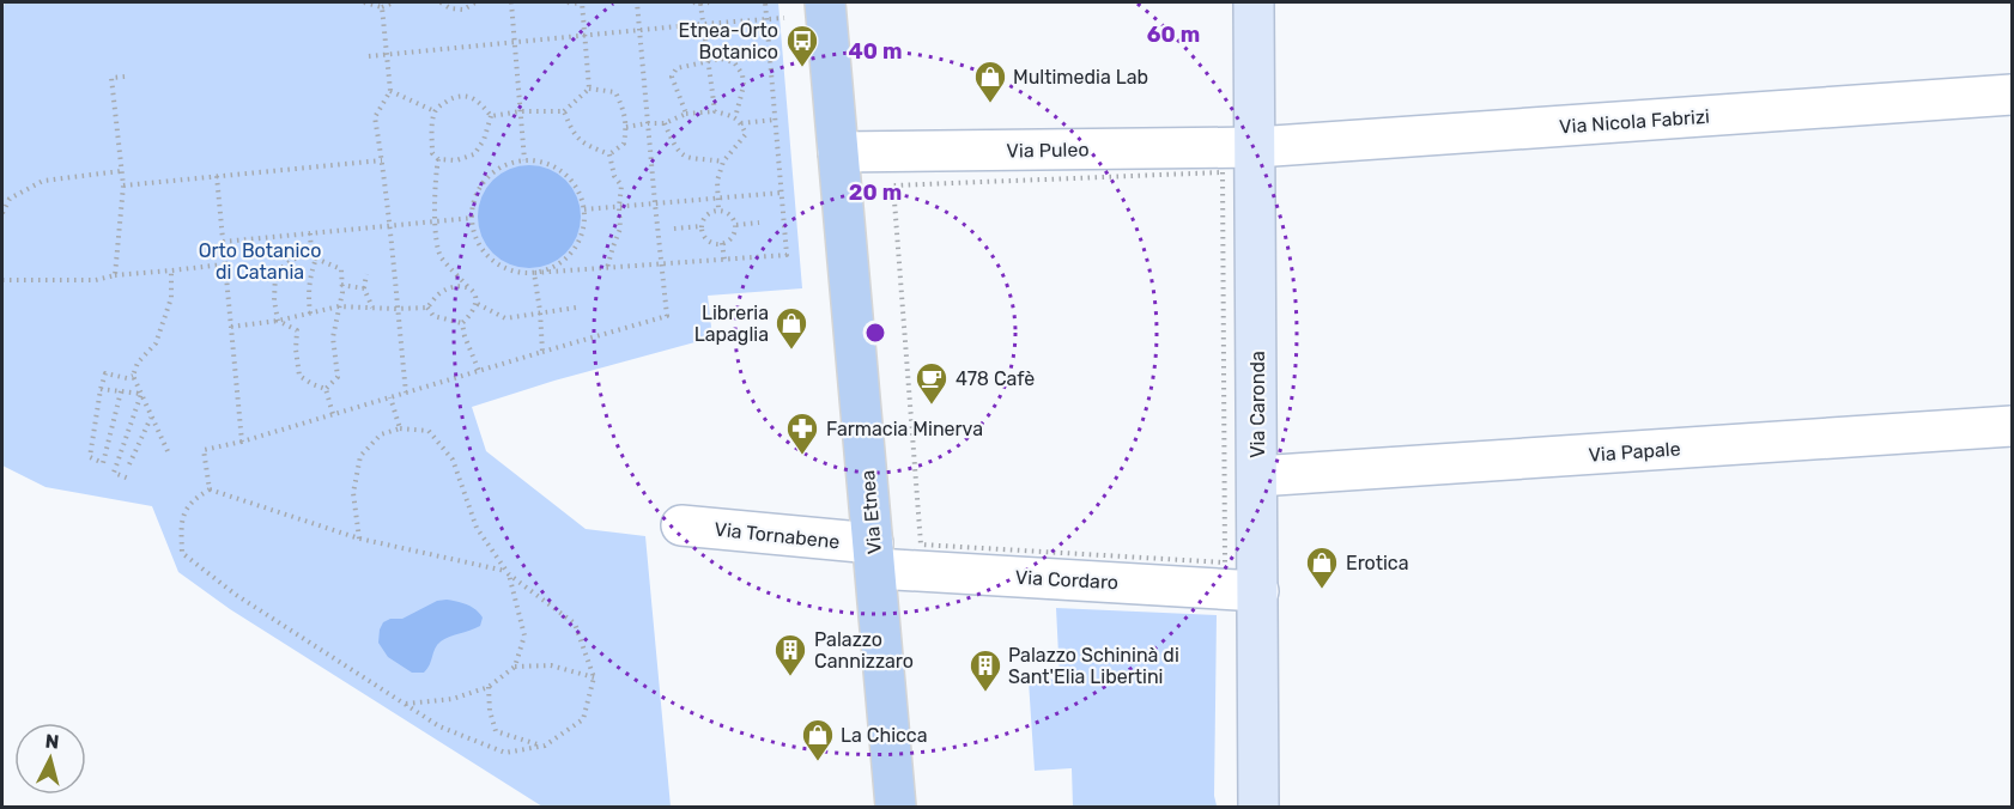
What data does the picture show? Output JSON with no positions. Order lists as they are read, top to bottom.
{
  "streets": {
    "main road": ["Via Caronda", "Via Etnea"],
    "street": [
      "Via Nicola Fabrizi",
      "Via Puleo",
      "Via Papale",
      "Via Tornabene",
      "Via Cordaro"
    ]
  },
  "crossings": [
    ["Via Nicola Fabrizi", "Via Puleo"],
    ["Via Nicola Fabrizi", "Via Caronda"],
    ["Via Puleo", "Via Caronda"],
    ["Via Puleo", "Via Etnea"],
    ["Via Caronda", "Via Papale"],
    ["Via Caronda", "Via Cordaro"],
    ["Via Etnea", "Via Tornabene"],
    ["Via Etnea", "Via Cordaro"],
    ["Via Tornabene", "Via Cordaro"]
  ],
  "parks": ["Orto Botanico di Catania"],
  "places": {
    "bus stop": ["Etnea-Orto Botanico"],
    "shop": [
      "Multimedia Lab",
      "Libreria Lapaglia",
      "Erotica",
      "La Chicca"
    ],
    "cafe": ["478 Cafè"],
    "pharmacy": ["Farmacia Minerva"],
    "building": ["Palazzo Cannizzaro", "Palazzo Schininà di Sant'Elia Libertini"]
  },
  "north": "top",
  "rings": ["60 m", "40 m", "20 m"]
}
